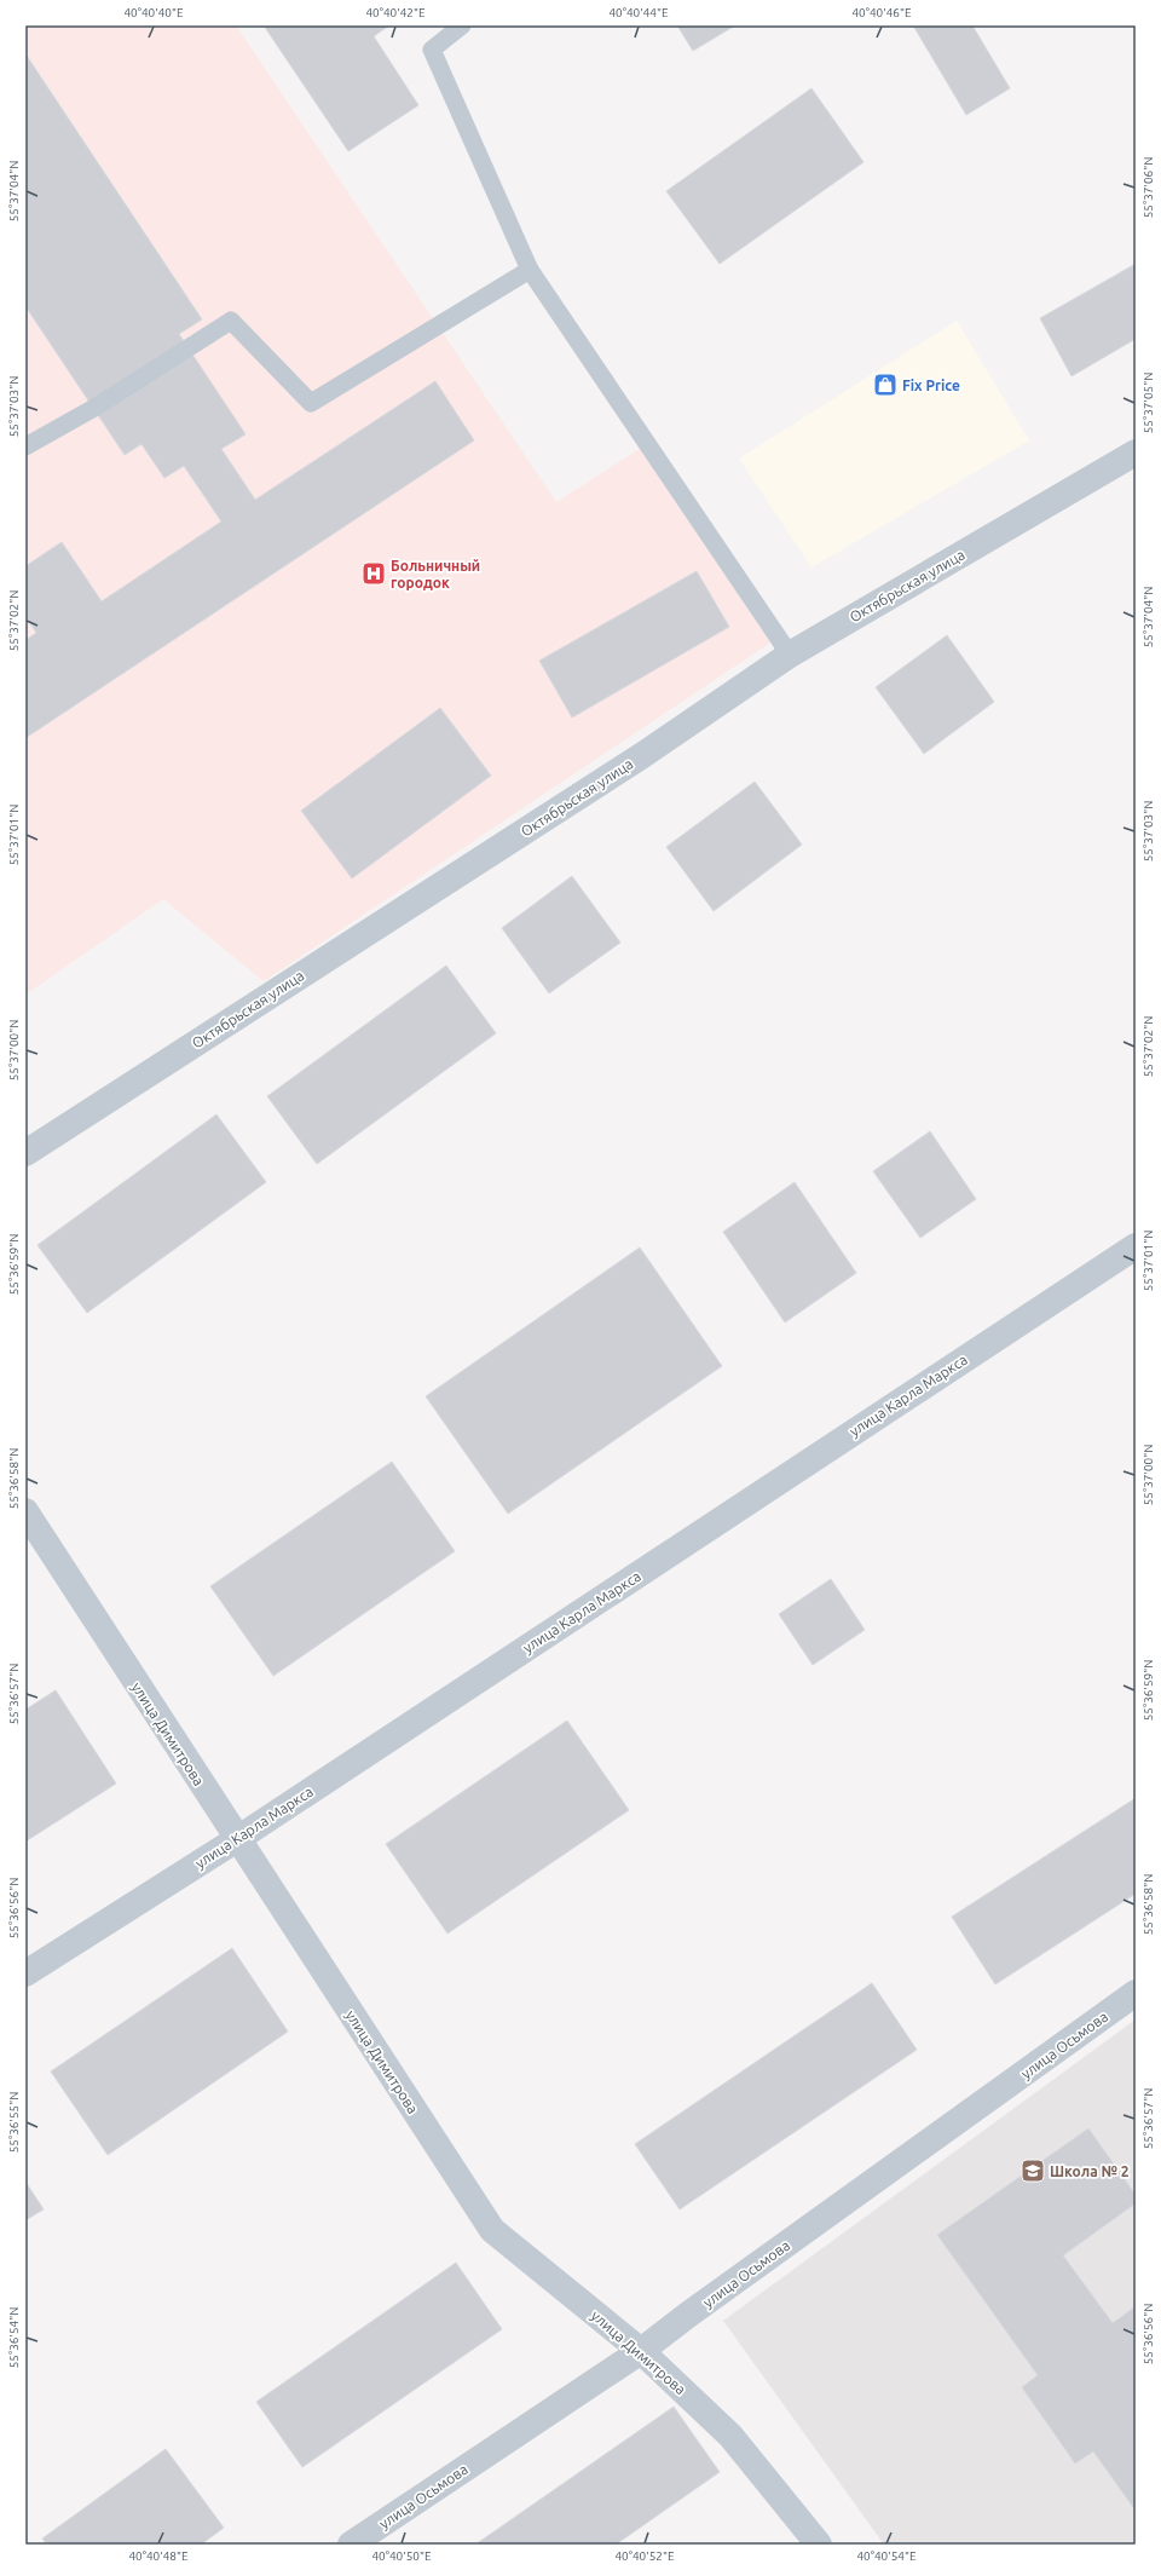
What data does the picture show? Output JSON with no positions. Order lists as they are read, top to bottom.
{
  "streets": {
    "street": [
      "Октябрьская улица",
      "улица Карла Маркса",
      "улица Димитрова",
      "улица Осьмова"
    ]
  },
  "crossings": [
    ["улица Карла Маркса", "улица Димитрова"],
    ["улица Димитрова", "улица Осьмова"]
  ],
  "places": {
    "shop": ["Fix Price"],
    "hospital": ["Больничный городок"],
    "school or university": ["Школа № 2"]
  },
  "coordinates": [
    "40°40'40\"E",
    "40°40'42\"E",
    "40°40'44\"E",
    "40°40'46\"E",
    "55°37'06\"N",
    "55°37'04\"N",
    "55°37'05\"N",
    "55°37'03\"N",
    "55°37'02\"N",
    "55°37'01\"N",
    "55°37'00\"N",
    "55°36'59\"N",
    "55°36'58\"N",
    "55°36'57\"N",
    "55°36'56\"N",
    "55°36'55\"N",
    "55°36'54\"N",
    "40°40'48\"E",
    "40°40'50\"E",
    "40°40'52\"E",
    "40°40'54\"E"
  ]
}
